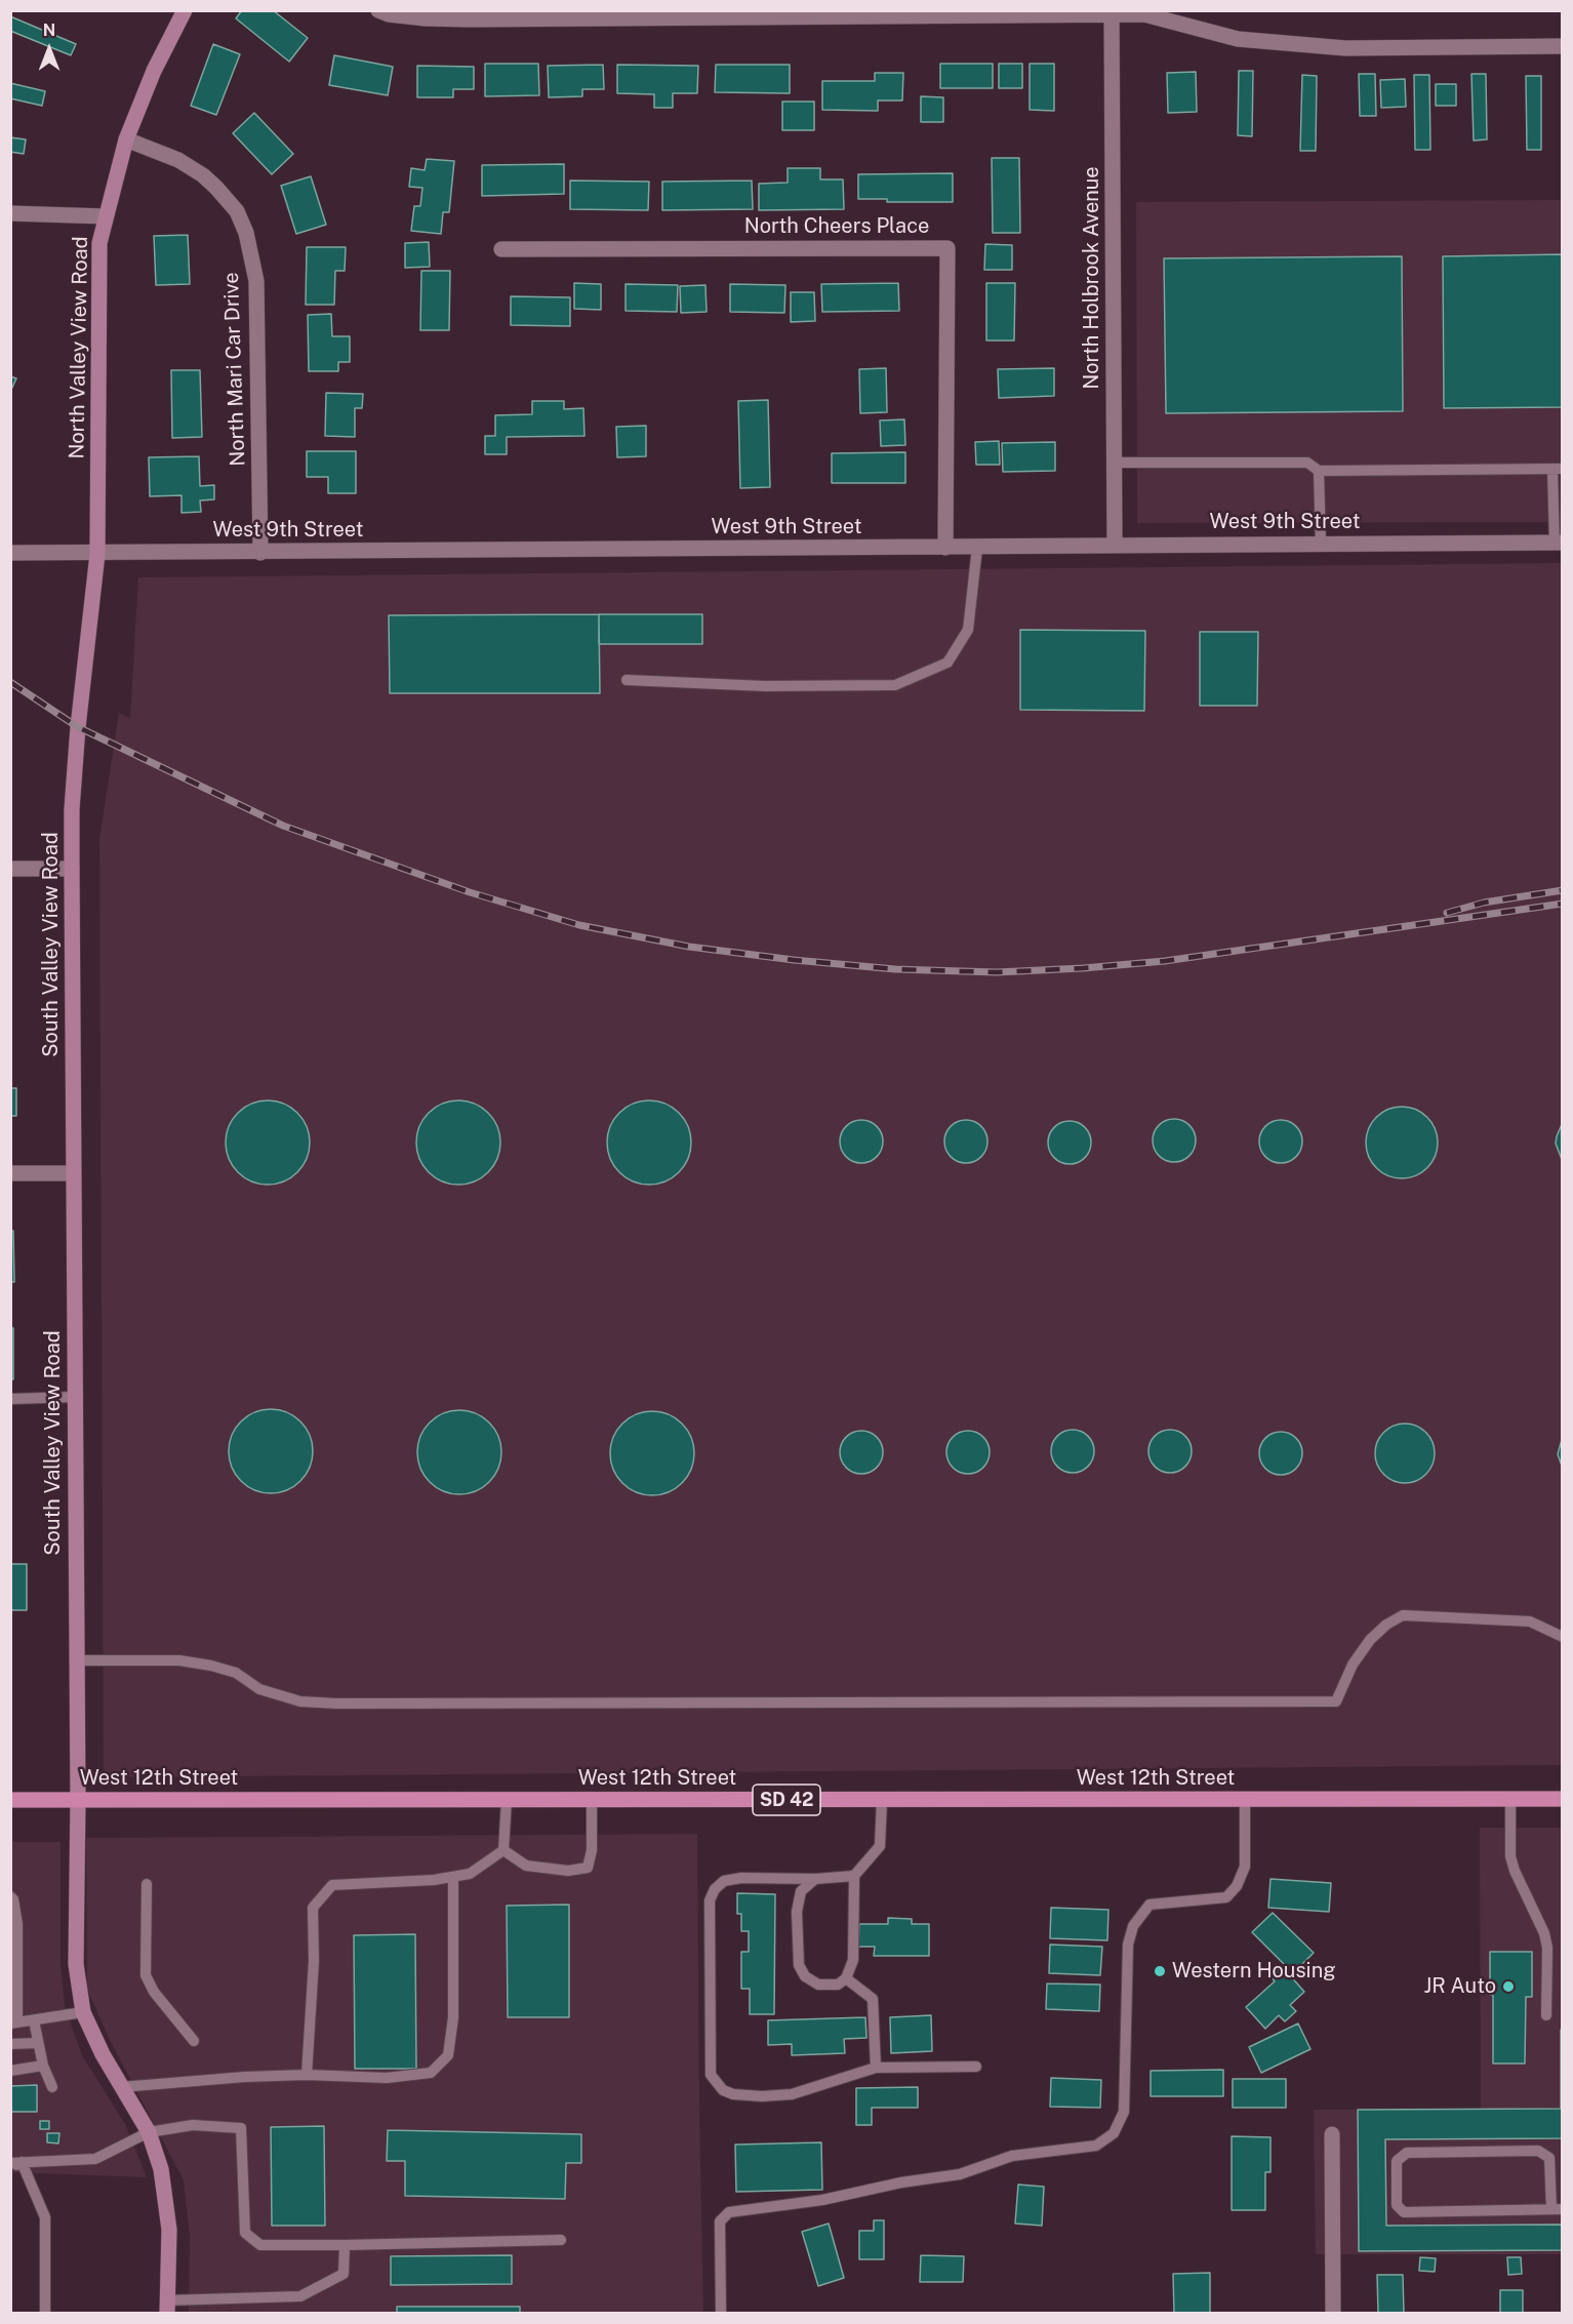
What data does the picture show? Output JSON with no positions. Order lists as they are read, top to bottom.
{
  "streets": {
    "main road": ["West 12th Street", "SD 42"],
    "street": [
      "North Cheers Place",
      "North Holbrook Avenue",
      "North Valley View Road",
      "North Mari Car Drive",
      "West 9th Street",
      "South Valley View Road"
    ]
  },
  "crossings": [
    ["North Cheers Place", "West 9th Street"],
    ["North Holbrook Avenue", "West 9th Street"],
    ["North Valley View Road", "North Mari Car Drive"],
    ["North Valley View Road", "West 9th Street"],
    ["North Valley View Road", "South Valley View Road"],
    ["North Mari Car Drive", "West 9th Street"],
    ["West 9th Street", "South Valley View Road"],
    ["South Valley View Road", "West 12th Street"]
  ],
  "places": ["Western Housing", "JR Auto"],
  "north": "top"
}
